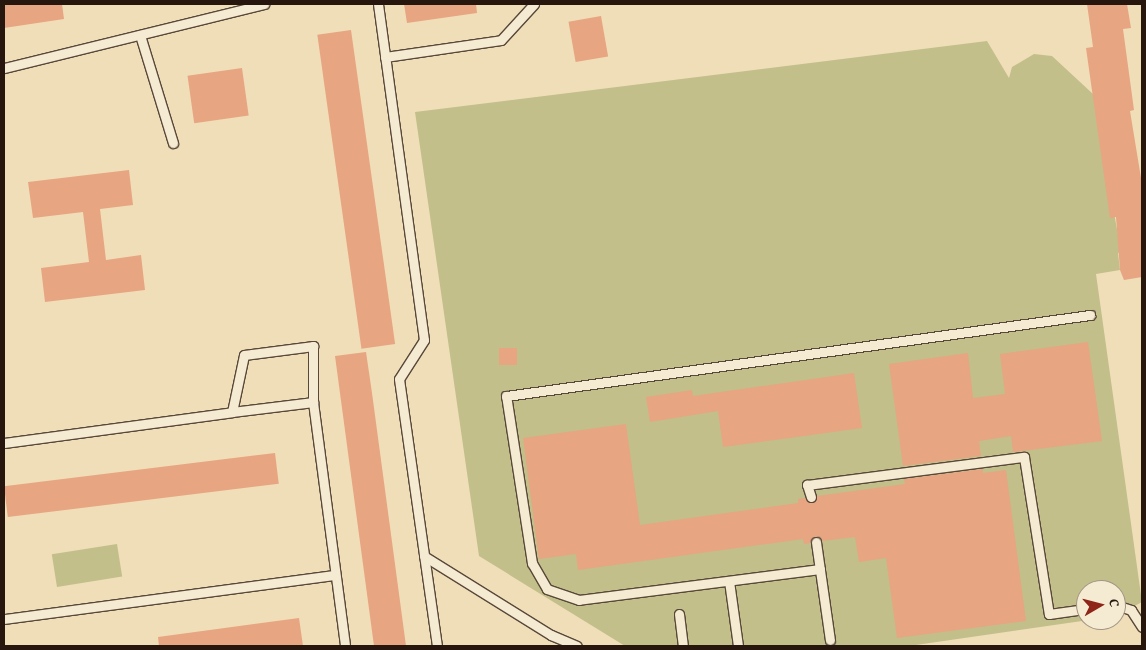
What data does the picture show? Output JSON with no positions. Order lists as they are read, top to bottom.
{
  "north": "right"
}
